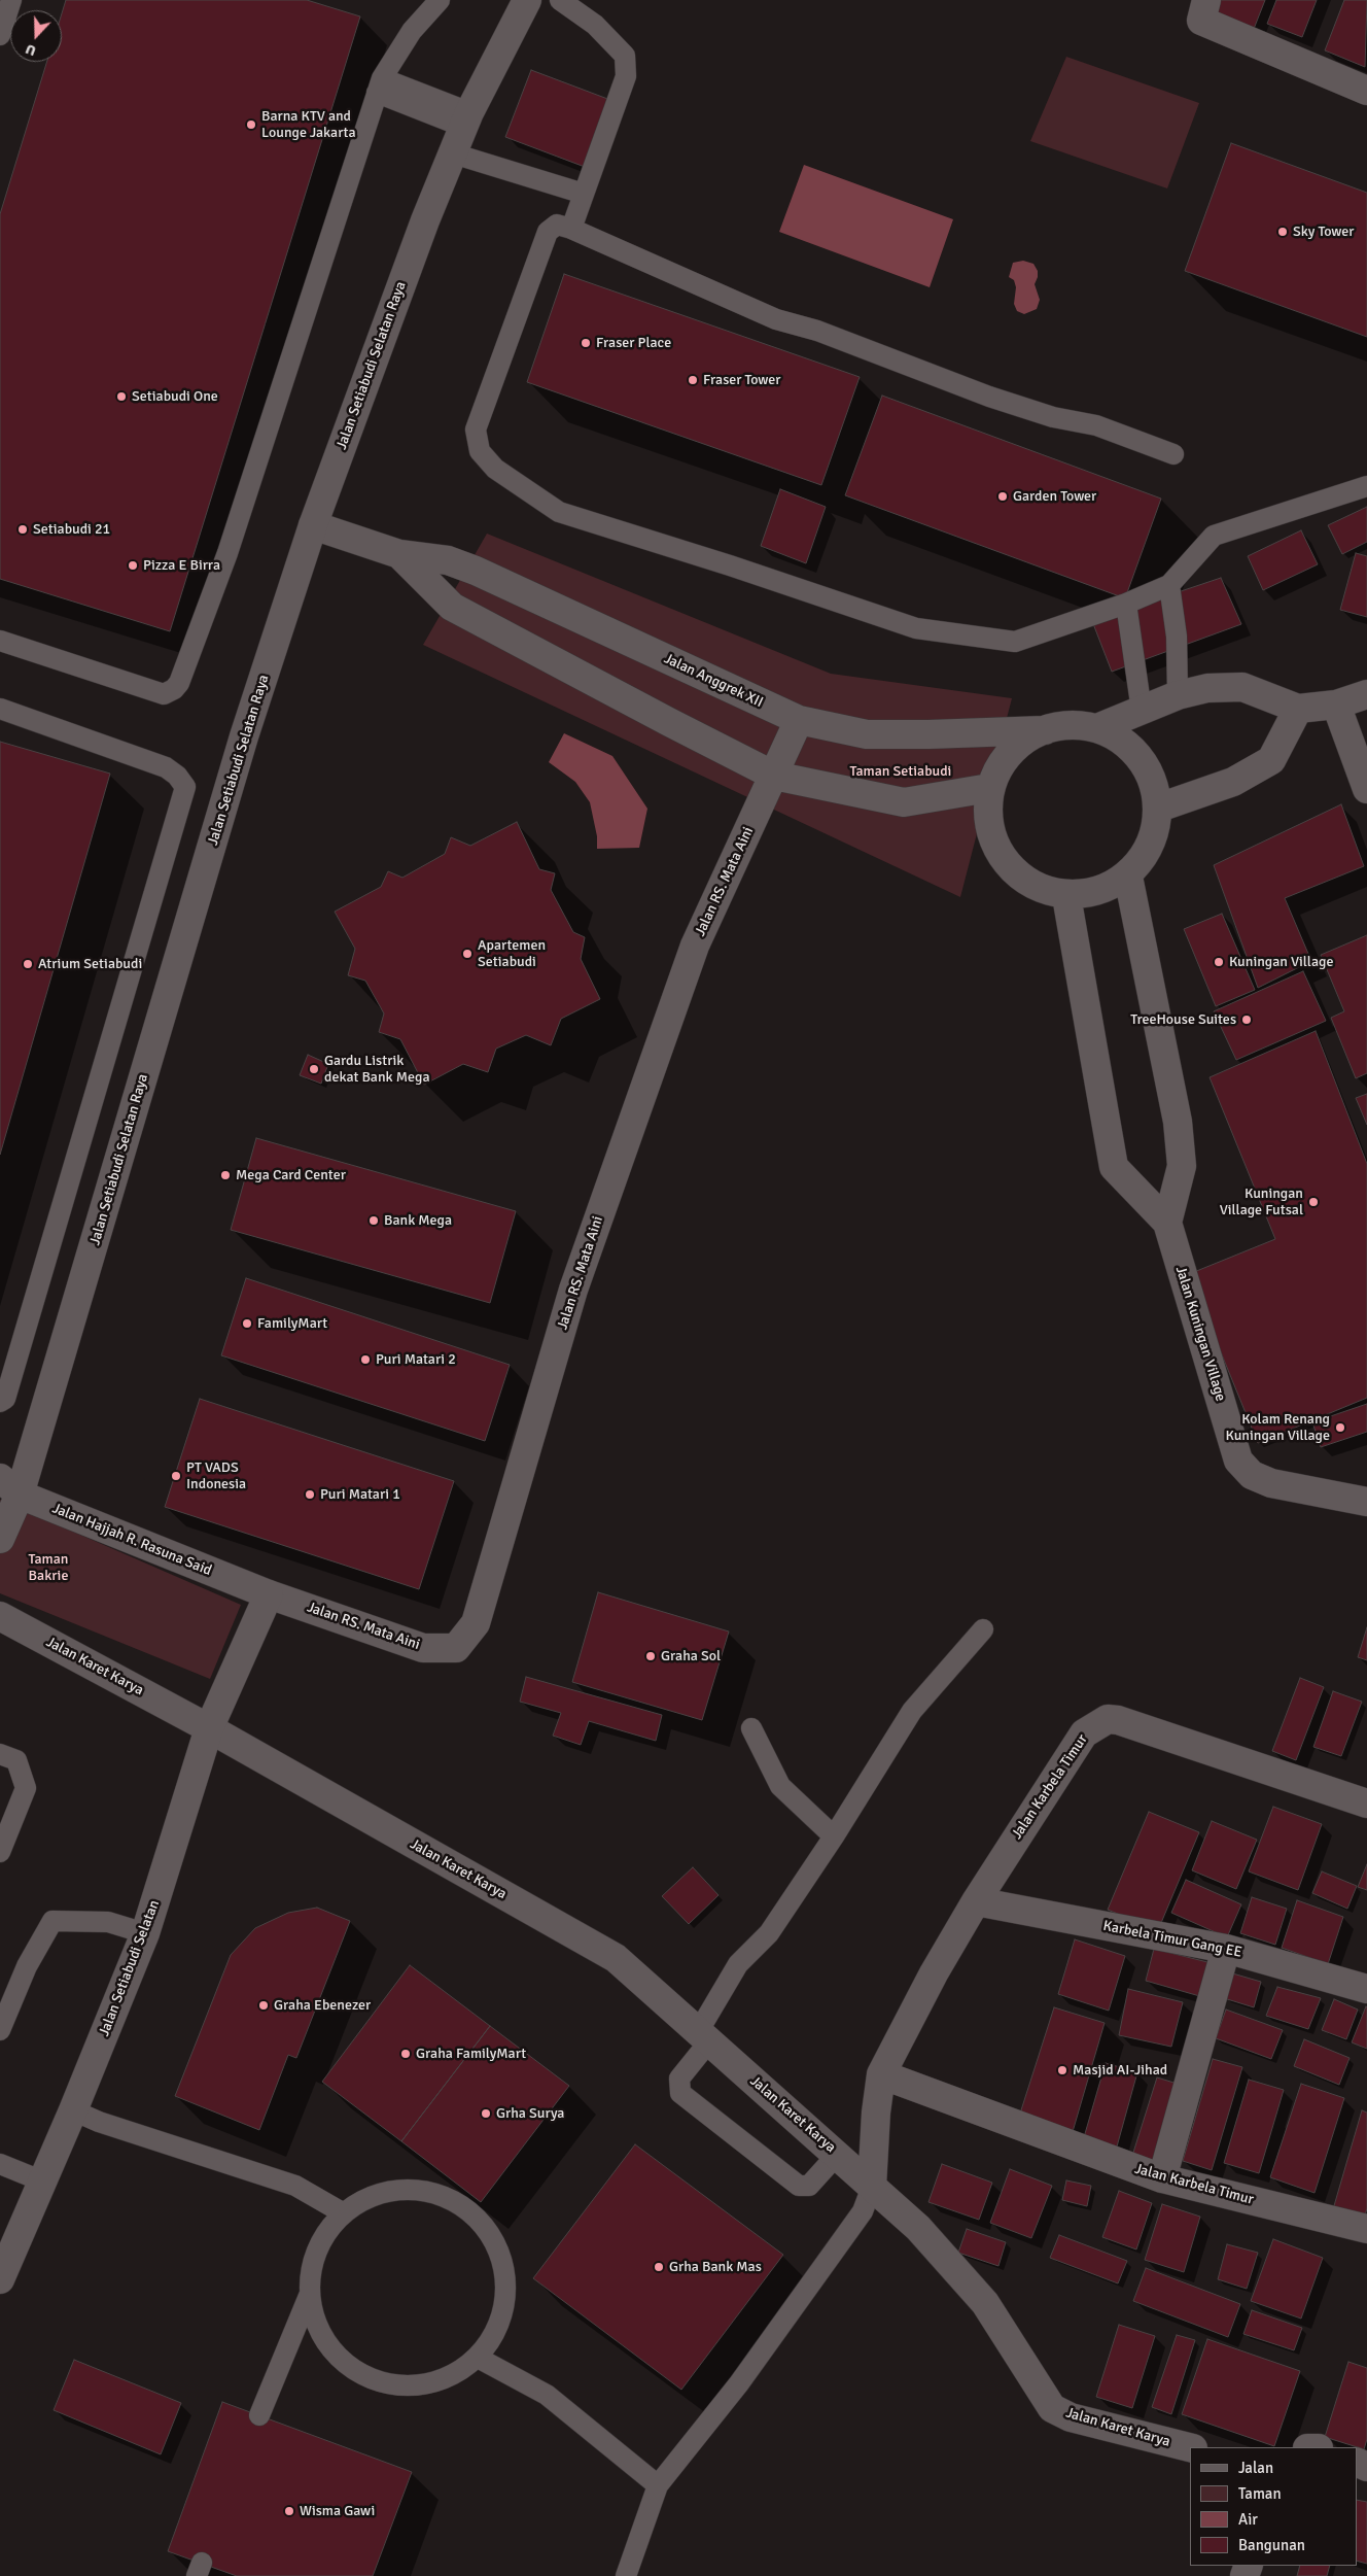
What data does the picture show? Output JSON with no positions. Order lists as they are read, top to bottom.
{
  "streets": {
    "street": [
      "Jalan Setiabudi Selatan Raya",
      "Jalan Anggrek XII",
      "Jalan RS. Mata Aini",
      "Jalan Kuningan Village",
      "Jalan Hajjah R. Rasuna Said",
      "Jalan Karet Karya",
      "Jalan Karbela Timur",
      "Karbela Timur Gang EE",
      "Jalan Setiabudi Selatan"
    ]
  },
  "crossings": [
    ["Jalan Setiabudi Selatan Raya", "Jalan Anggrek XII"],
    ["Jalan Setiabudi Selatan Raya", "Jalan Hajjah R. Rasuna Said"],
    ["Jalan Anggrek XII", "Jalan RS. Mata Aini"],
    ["Jalan Anggrek XII", "Jalan Kuningan Village"],
    ["Jalan RS. Mata Aini", "Jalan Hajjah R. Rasuna Said"],
    ["Jalan RS. Mata Aini", "Jalan Setiabudi Selatan"],
    ["Jalan Hajjah R. Rasuna Said", "Jalan Setiabudi Selatan"],
    ["Jalan Karet Karya", "Jalan Karbela Timur"],
    ["Jalan Karet Karya", "Jalan Setiabudi Selatan"],
    ["Jalan Karbela Timur", "Karbela Timur Gang EE"]
  ],
  "parks": ["Taman Setiabudi", "Taman Bakrie"],
  "places": [
    "Barna KTV and Lounge Jakarta",
    "Sky Tower",
    "Fraser Place",
    "Fraser Tower",
    "Setiabudi One",
    "Garden Tower",
    "Setiabudi 21",
    "Pizza E Birra",
    "Apartemen Setiabudi",
    "Kuningan Village",
    "Atrium Setiabudi",
    "TreeHouse Suites",
    "Gardu Listrik dekat Bank Mega",
    "Mega Card Center",
    "Kuningan Village Futsal",
    "Bank Mega",
    "FamilyMart",
    "Puri Matari 2",
    "Kolam Renang Kuningan Village",
    "PT VADS Indonesia",
    "Puri Matari 1",
    "Graha Sol",
    "Graha Ebenezer",
    "Graha FamilyMart",
    "Masjid AI-Jihad",
    "Grha Surya",
    "Grha Bank Mas",
    "Wisma Gawi"
  ],
  "legend": [
    "Jalan",
    "Taman",
    "Air",
    "Bangunan"
  ],
  "north": "bottom"
}
